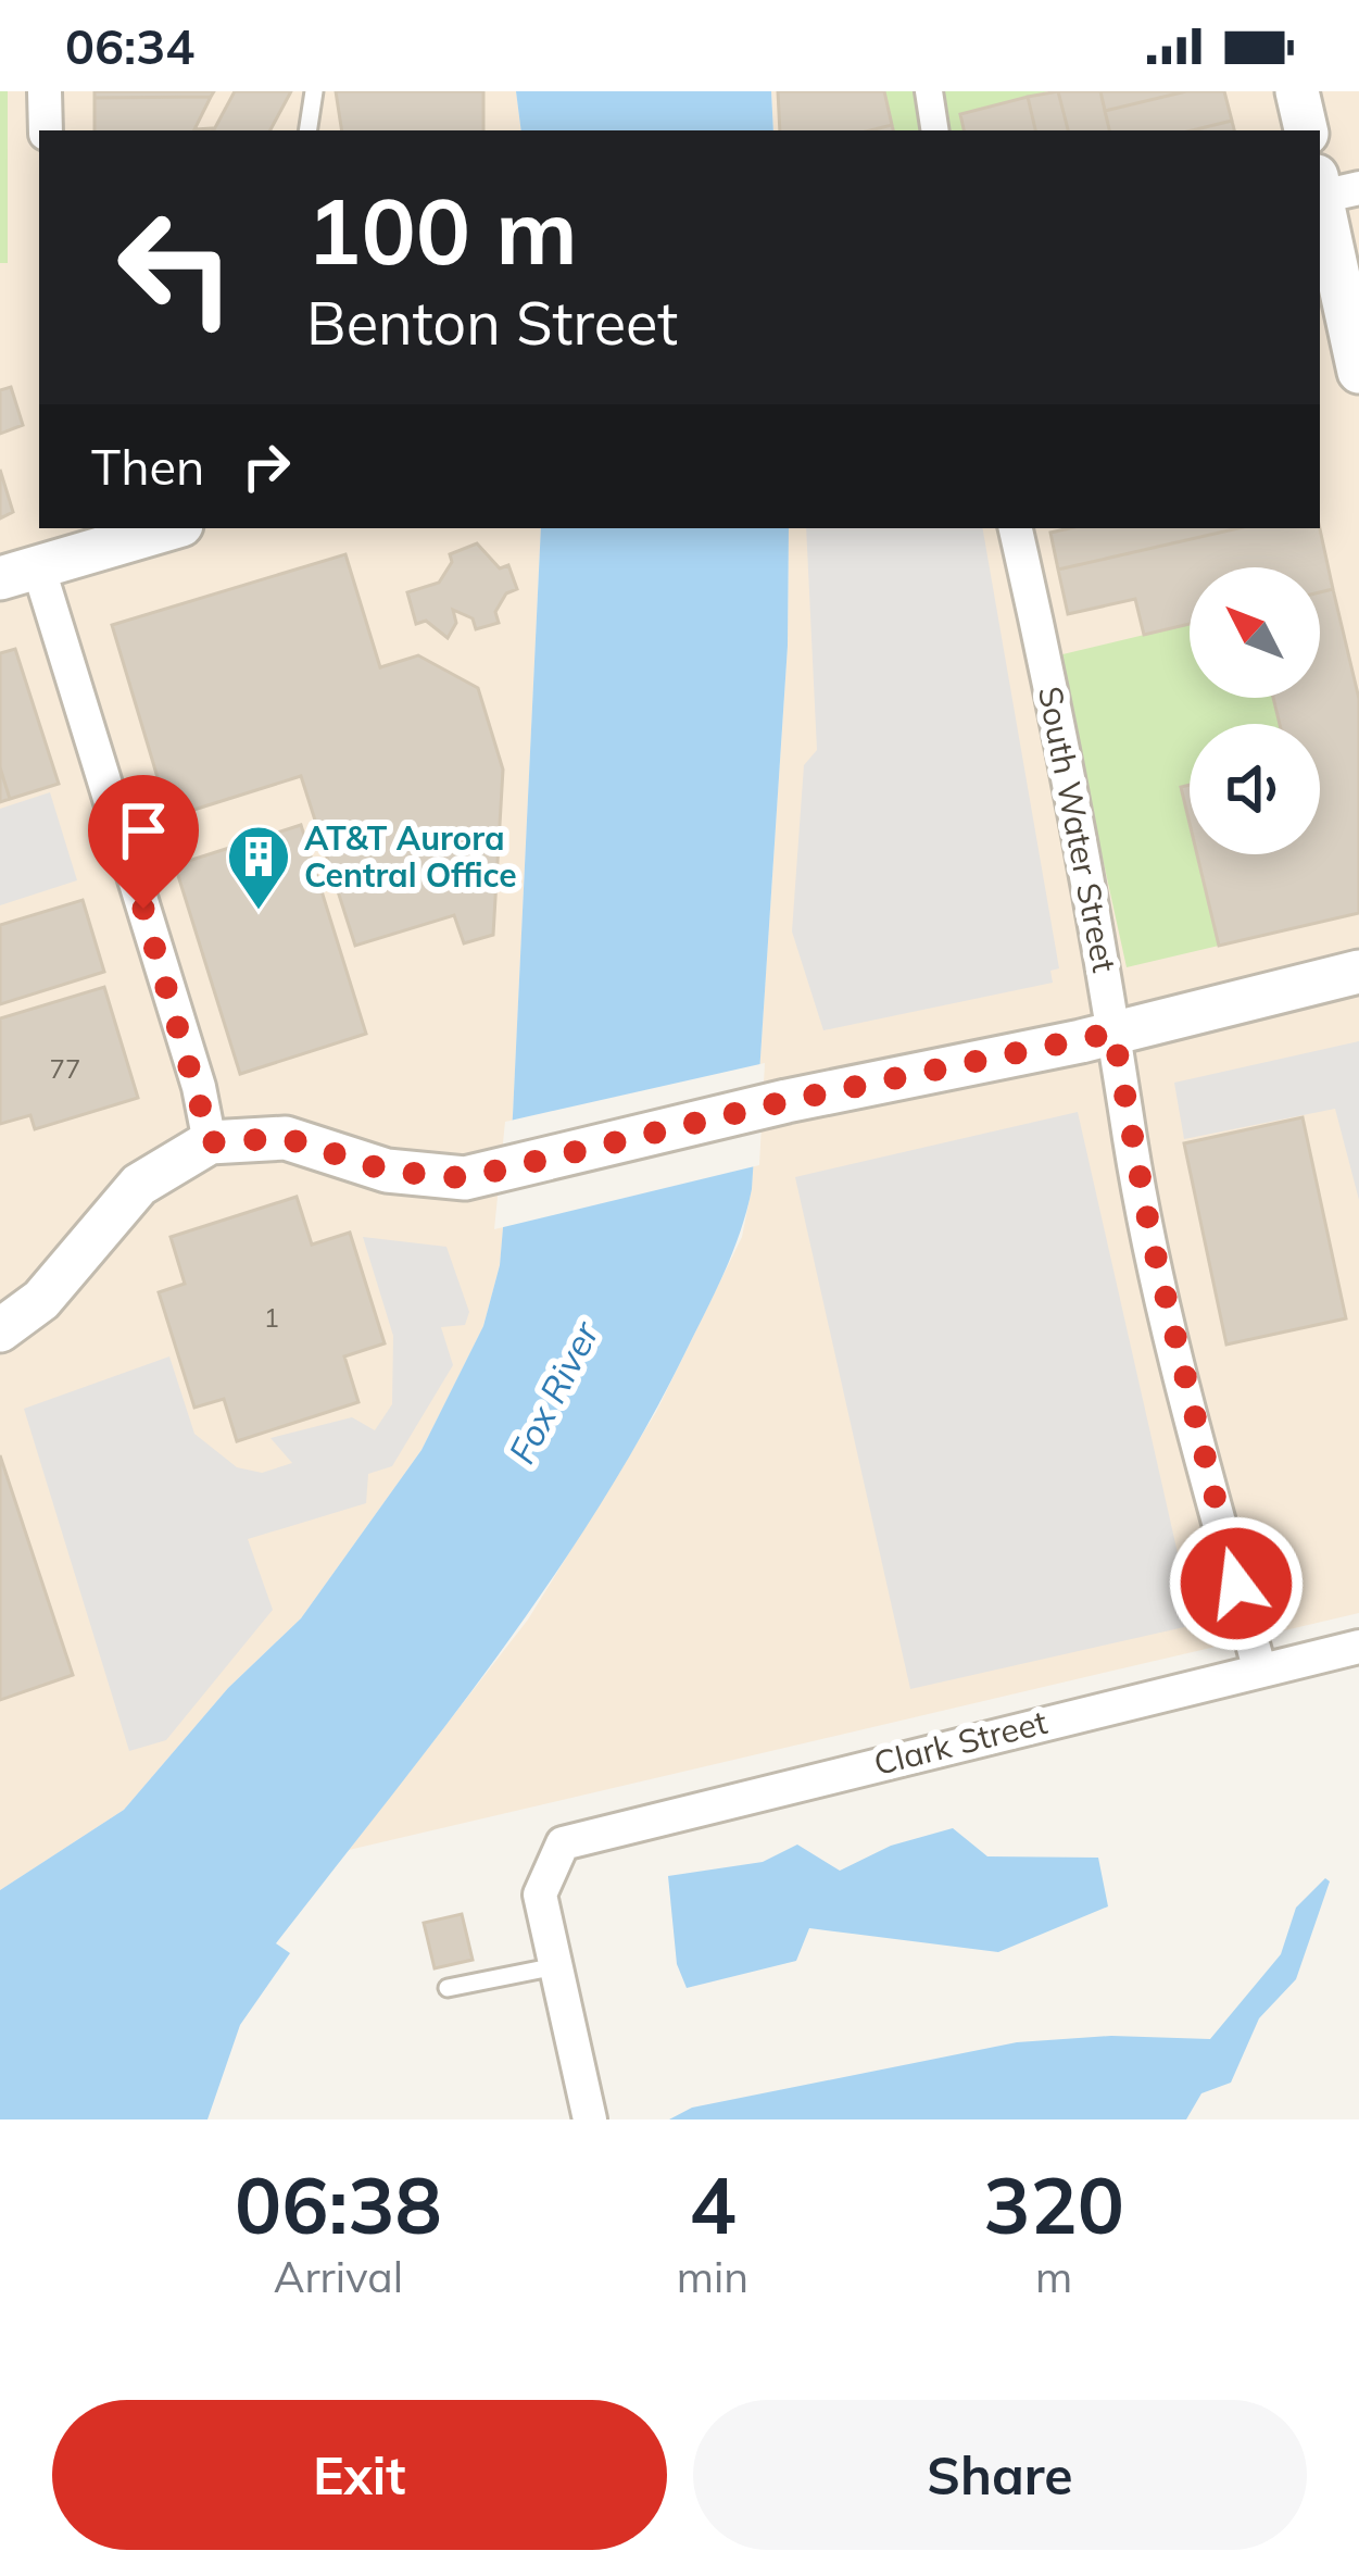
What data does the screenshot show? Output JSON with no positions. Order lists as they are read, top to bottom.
{
  "streets": {
    "street": ["South Water Street", "Clark Street"]
  },
  "crossings": [
    ["South Water Street", "Clark Street"]
  ],
  "water": ["Fox River"],
  "places": {
    "building": ["AT&T Aurora Central Office"]
  },
  "house_numbers": ["77", "1"],
  "north": "top left",
  "page": {
    "status": "06:34",
    "turn": ["100 m", "Benton Street"],
    "then": "Then",
    "eta": [
      "06:38",
      "Arrival",
      "4",
      "min",
      "320",
      "m"
    ],
    "buttons": ["Exit", "Share"]
  }
}
